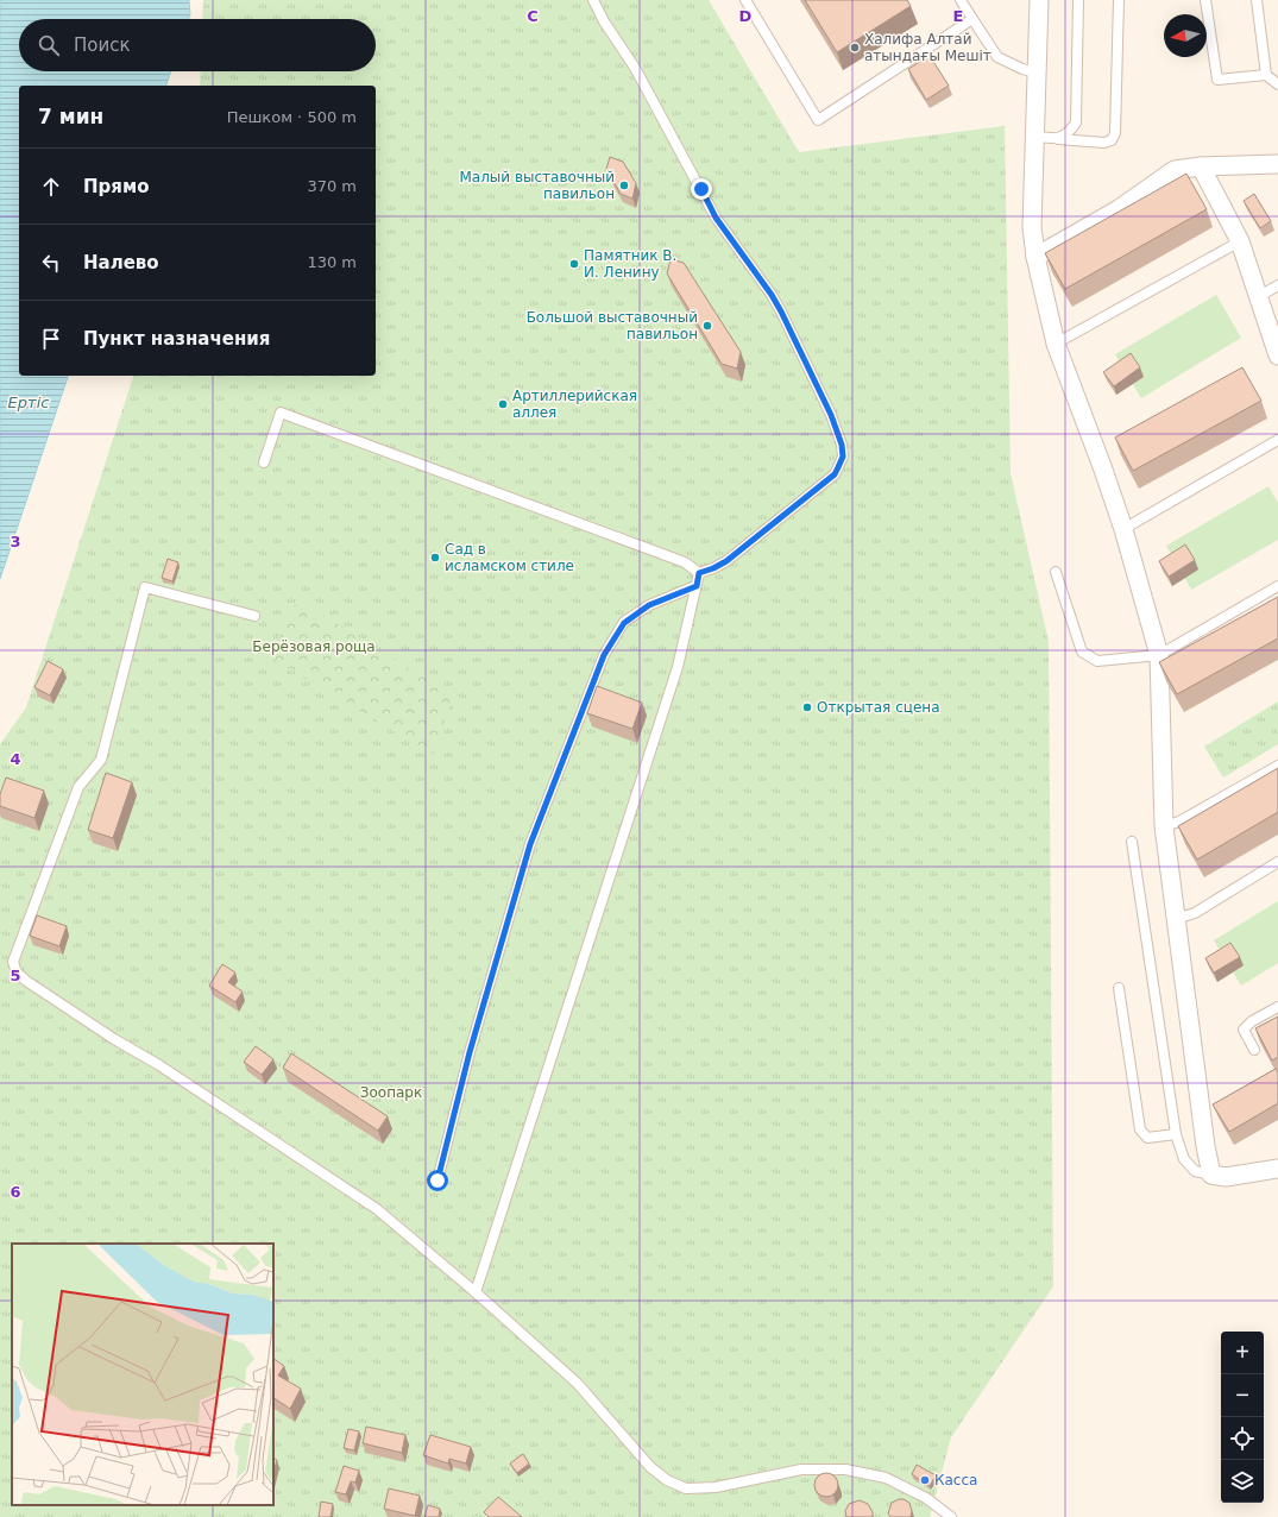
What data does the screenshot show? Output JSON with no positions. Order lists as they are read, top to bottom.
{
  "water": ["Ертіс"],
  "parks": ["Берёзовая роща", "Зоопарк"],
  "places": [
    "Халифа Алтай атындағы Мешіт",
    "Малый выставочный павильон",
    "Памятник В. И. Ленину",
    "Большой выставочный павильон",
    "Артиллерийская аллея",
    "Сад в исламском стиле",
    "Открытая сцена",
    "Касса"
  ],
  "north": "left",
  "page": {
    "search": "Поиск",
    "heading": ["7 мин", "Пешком · 500 m"],
    "list": [
      ["Прямо", "370 m"],
      ["Налево", "130 m"],
      "Пункт назначения"
    ],
    "map_buttons": ["+", "−"]
  },
  "grid": {
    "columns": ["C", "D", "E"],
    "rows": [
      "3",
      "4",
      "5",
      "6"
    ]
  }
}
